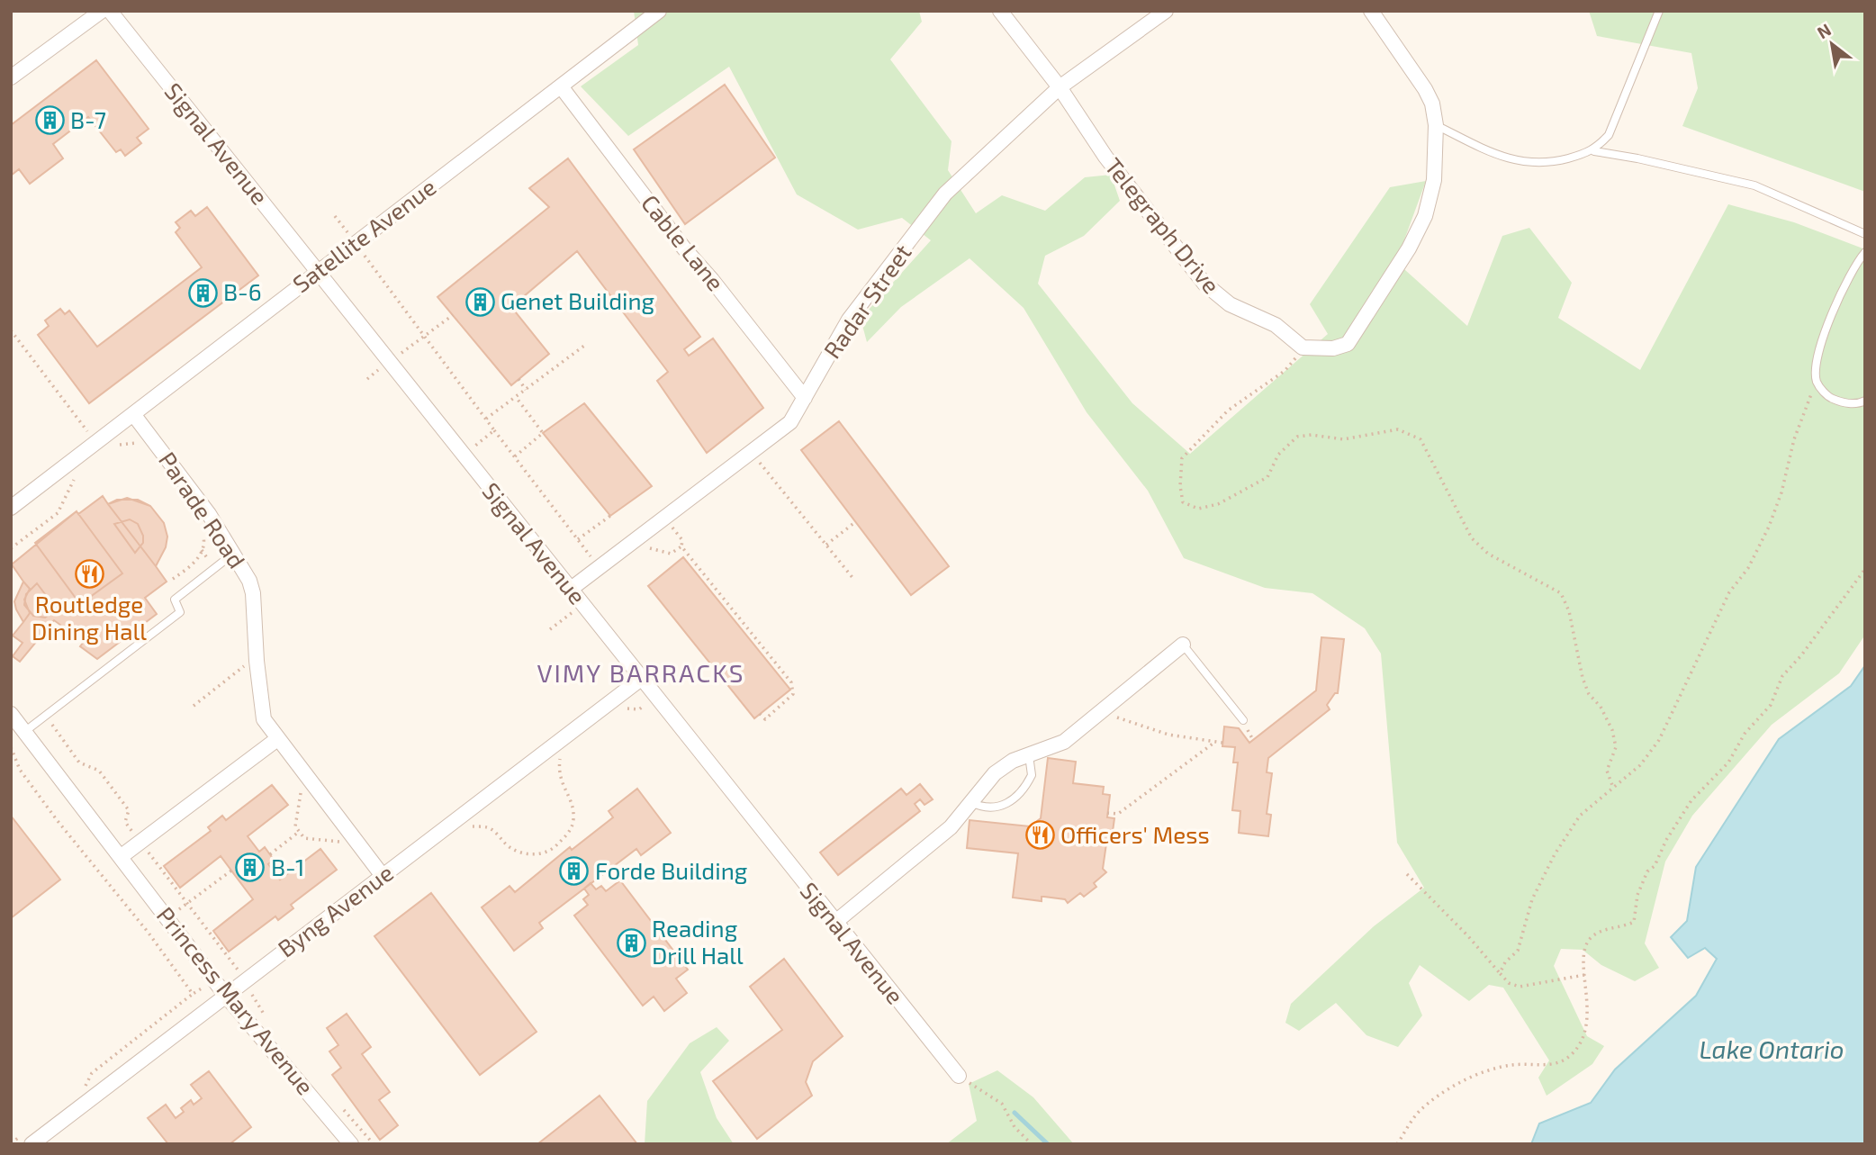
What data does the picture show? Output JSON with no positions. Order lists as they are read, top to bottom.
{
  "streets": {
    "street": [
      "Signal Avenue",
      "Telegraph Drive",
      "Satellite Avenue",
      "Cable Lane",
      "Radar Street",
      "Parade Road",
      "Byng Avenue",
      "Princess Mary Avenue"
    ]
  },
  "crossings": [
    ["Signal Avenue", "Satellite Avenue"],
    ["Signal Avenue", "Radar Street"],
    ["Signal Avenue", "Byng Avenue"],
    ["Telegraph Drive", "Radar Street"],
    ["Satellite Avenue", "Cable Lane"],
    ["Satellite Avenue", "Parade Road"],
    ["Cable Lane", "Radar Street"],
    ["Parade Road", "Byng Avenue"],
    ["Byng Avenue", "Princess Mary Avenue"]
  ],
  "districts": ["VIMY BARRACKS"],
  "water": ["Lake Ontario"],
  "places": {
    "building": [
      "B-7",
      "B-6",
      "Genet Building",
      "B-1",
      "Forde Building",
      "Reading Drill Hall"
    ],
    "restaurant": ["Routledge Dining Hall", "Officers' Mess"]
  },
  "north": "top left"
}
